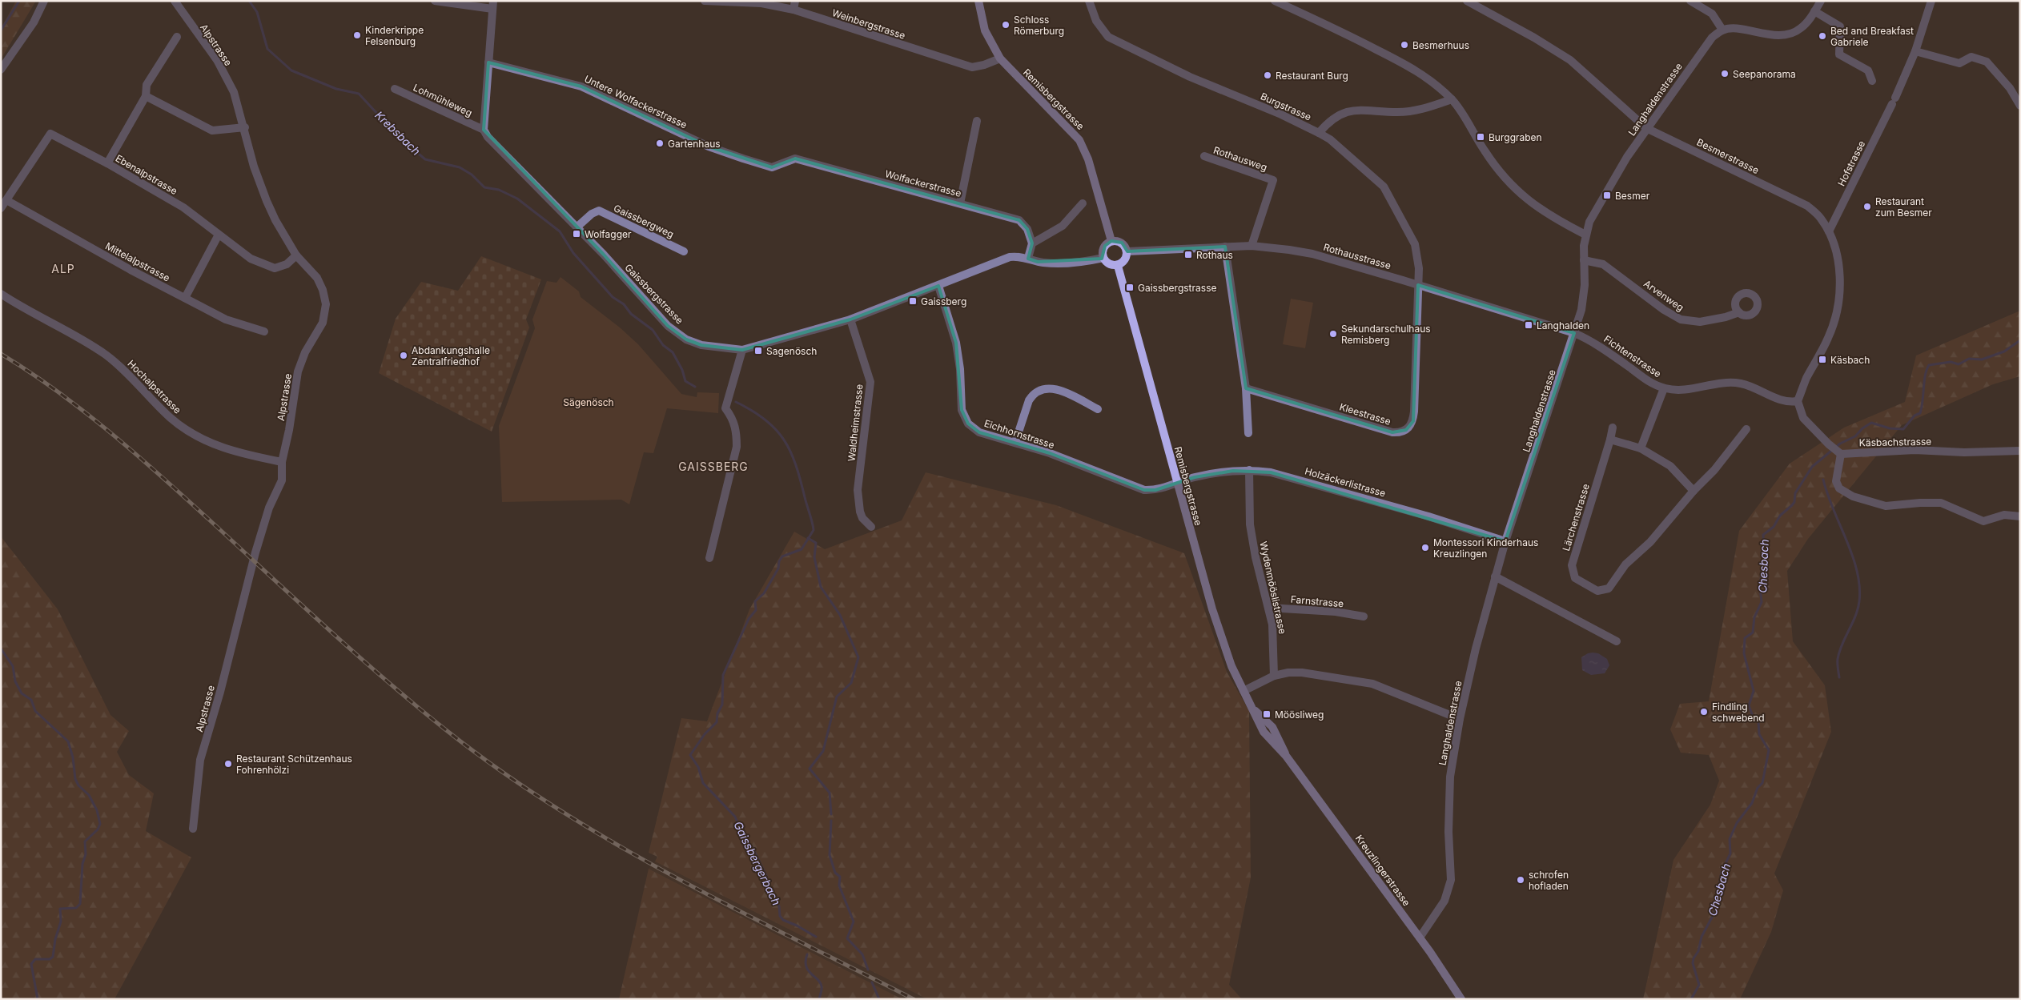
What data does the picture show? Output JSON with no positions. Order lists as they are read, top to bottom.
{
  "streets": {
    "street": [
      "Weinbergstrasse",
      "Alpstrasse",
      "Remisbergstrasse",
      "Langhaldenstrasse",
      "Lohmühleweg",
      "Untere Wolfackerstrasse",
      "Burgstrasse",
      "Besmerstrasse",
      "Rothausweg",
      "Hofstrasse",
      "Ebenalpstrasse",
      "Wolfackerstrasse",
      "Gaissbergweg",
      "Rothausstrasse",
      "Mittelalpstrasse",
      "Gaissbergstrasse",
      "Arvenweg",
      "Fichtenstrasse",
      "Hochalpstrasse",
      "Kleestrasse",
      "Waldheimstrasse",
      "Eichhornstrasse",
      "Käsbachstrasse",
      "Holzäckerlistrasse",
      "Lärchenstrasse",
      "Wydenmööslistrasse",
      "Farnstrasse",
      "Kreuzlingerstrasse"
    ]
  },
  "crossings": [
    ["Weinbergstrasse", "Remisbergstrasse"],
    ["Alpstrasse", "Ebenalpstrasse"],
    ["Alpstrasse", "Hochalpstrasse"],
    ["Remisbergstrasse", "Rothausstrasse"],
    ["Remisbergstrasse", "Gaissbergstrasse"],
    ["Remisbergstrasse", "Eichhornstrasse"],
    ["Remisbergstrasse", "Holzäckerlistrasse"],
    ["Remisbergstrasse", "Kreuzlingerstrasse"],
    ["Langhaldenstrasse", "Besmerstrasse"],
    ["Langhaldenstrasse", "Rothausstrasse"],
    ["Langhaldenstrasse", "Arvenweg"],
    ["Langhaldenstrasse", "Fichtenstrasse"],
    ["Langhaldenstrasse", "Holzäckerlistrasse"],
    ["Langhaldenstrasse", "Kreuzlingerstrasse"],
    ["Lohmühleweg", "Gaissbergstrasse"],
    ["Untere Wolfackerstrasse", "Wolfackerstrasse"],
    ["Burgstrasse", "Rothausstrasse"],
    ["Burgstrasse", "Kleestrasse"],
    ["Besmerstrasse", "Hofstrasse"],
    ["Besmerstrasse", "Fichtenstrasse"],
    ["Rothausweg", "Rothausstrasse"],
    ["Ebenalpstrasse", "Mittelalpstrasse"],
    ["Gaissbergweg", "Gaissbergstrasse"],
    ["Rothausstrasse", "Gaissbergstrasse"],
    ["Rothausstrasse", "Fichtenstrasse"],
    ["Rothausstrasse", "Kleestrasse"],
    ["Gaissbergstrasse", "Waldheimstrasse"],
    ["Gaissbergstrasse", "Eichhornstrasse"],
    ["Eichhornstrasse", "Holzäckerlistrasse"],
    ["Holzäckerlistrasse", "Wydenmööslistrasse"],
    ["Wydenmööslistrasse", "Farnstrasse"]
  ],
  "districts": ["ALP", "GAISSBERG"],
  "water": ["Krebsbach", "Chesbach", "Gaissbergerbach"],
  "parks": ["Sägenösch"],
  "places": {
    "other": [
      "Schloss Römerburg",
      "Kinderkrippe Felsenburg",
      "Bed and Breakfast Gabriele",
      "Besmerhuus",
      "Seepanorama",
      "Restaurant Burg",
      "Gartenhaus",
      "Restaurant zum Besmer",
      "Sekundarschulhaus Remisberg",
      "Abdankungshalle Zentralfriedhof",
      "Montessori Kinderhaus Kreuzlingen",
      "Findling schwebend",
      "Restaurant Schützenhaus Fohrenhölzi",
      "schrofen hofladen"
    ],
    "transit": [
      "Burggraben",
      "Besmer",
      "Wolfagger",
      "Rothaus",
      "Gaissbergstrasse",
      "Gaissberg",
      "Langhalden",
      "Sagenösch",
      "Käsbach",
      "Möösliweg"
    ]
  }
}
